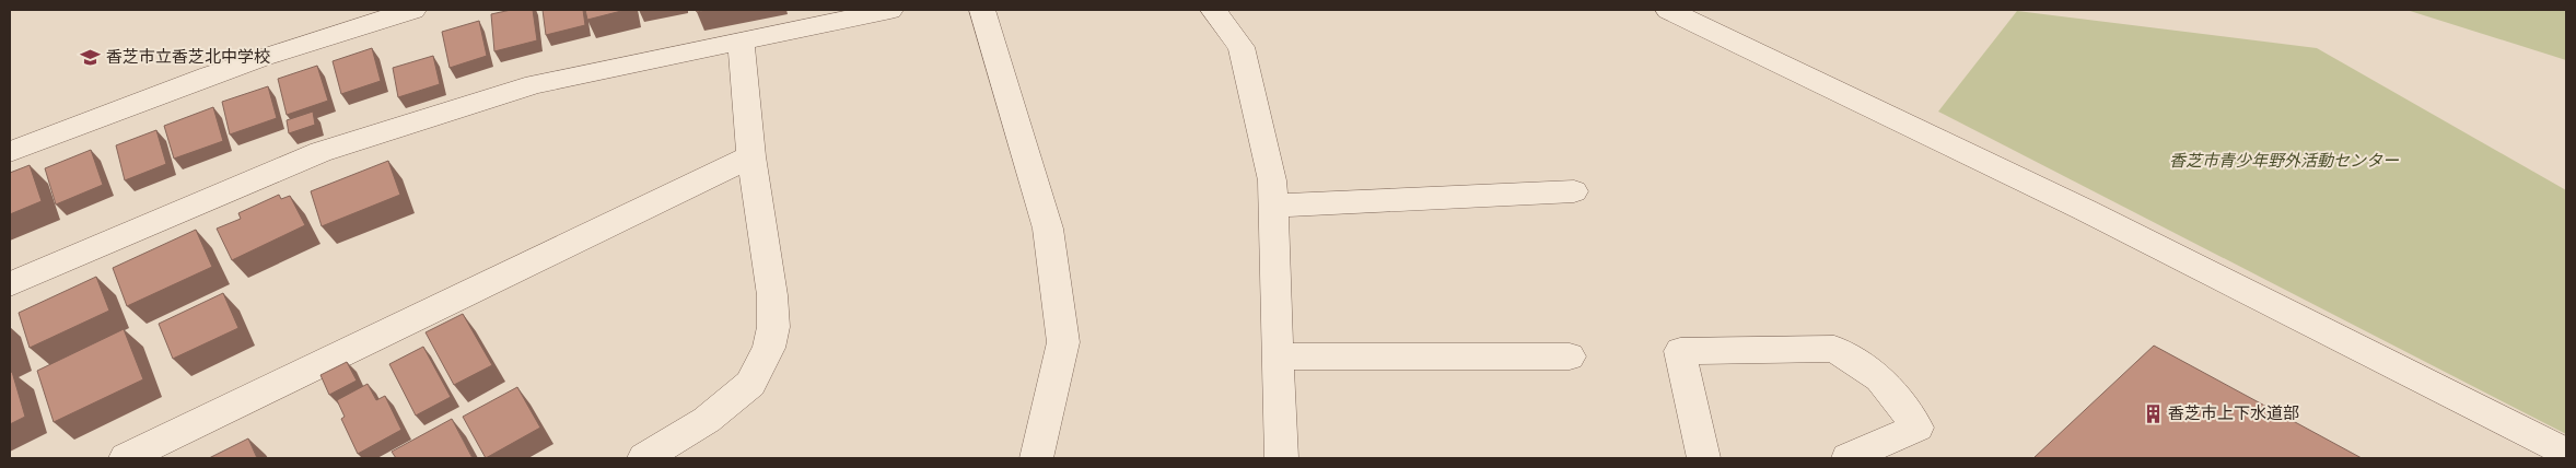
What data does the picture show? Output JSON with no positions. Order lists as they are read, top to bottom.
{
  "parks": ["香芝市青少年野外活動センター"],
  "places": {
    "school or university": ["香芝市立香芝北中学校"],
    "building": ["香芝市上下水道部"]
  }
}
